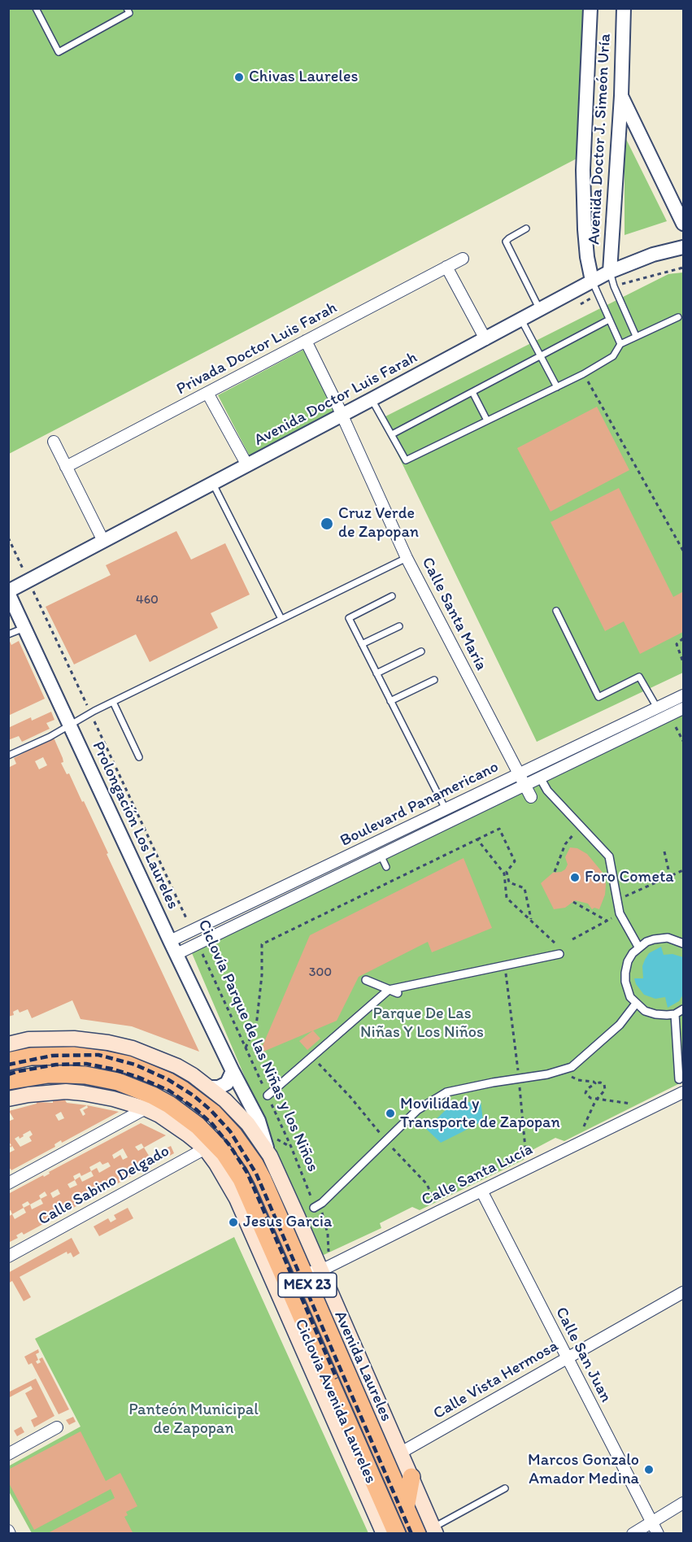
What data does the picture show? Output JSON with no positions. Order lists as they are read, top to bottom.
{
  "streets": {
    "main road": ["MEX 23", "Avenida Laureles"],
    "street": [
      "Avenida Doctor J. Simeón Uría",
      "Privada Doctor Luis Farah",
      "Avenida Doctor Luis Farah",
      "Calle Santa María",
      "Boulevard Panamericano",
      "Prolongación Los Laureles",
      "Calle Santa Lucía",
      "Calle Sabino Delgado",
      "Calle San Juan",
      "Calle Vista Hermosa"
    ],
    "path": ["Ciclovía Parque de las Niñas y los Niños"]
  },
  "crossings": [
    ["Avenida Doctor J. Simeón Uría", "Avenida Doctor Luis Farah"],
    ["Privada Doctor Luis Farah", "Calle Santa María"],
    ["Avenida Doctor Luis Farah", "Calle Santa María"],
    ["Avenida Doctor Luis Farah", "Prolongación Los Laureles"],
    ["Avenida Doctor Luis Farah", "Ciclovía Parque de las Niñas y los Niños"],
    ["Calle Santa María", "Boulevard Panamericano"],
    ["Boulevard Panamericano", "Prolongación Los Laureles"],
    ["Boulevard Panamericano", "Ciclovía Parque de las Niñas y los Niños"],
    ["Prolongación Los Laureles", "Avenida Laureles"],
    ["Calle Santa Lucía", "MEX 23"],
    ["Calle Santa Lucía", "Calle San Juan"],
    ["Calle Santa Lucía", "Avenida Laureles"],
    ["Calle Sabino Delgado", "MEX 23"],
    ["Calle San Juan", "Calle Vista Hermosa"],
    ["Avenida Laureles", "Calle Vista Hermosa"]
  ],
  "parks": ["Parque De Las Niñas Y Los Niños", "Panteón Municipal de Zapopan"],
  "places": [
    "Chivas Laureles",
    "Cruz Verde de Zapopan",
    "Foro Cometa",
    "Movilidad y Transporte de Zapopan",
    "Jesus Garcia",
    "Marcos Gonzalo Amador Medina"
  ],
  "house_numbers": ["460", "300"]
}
